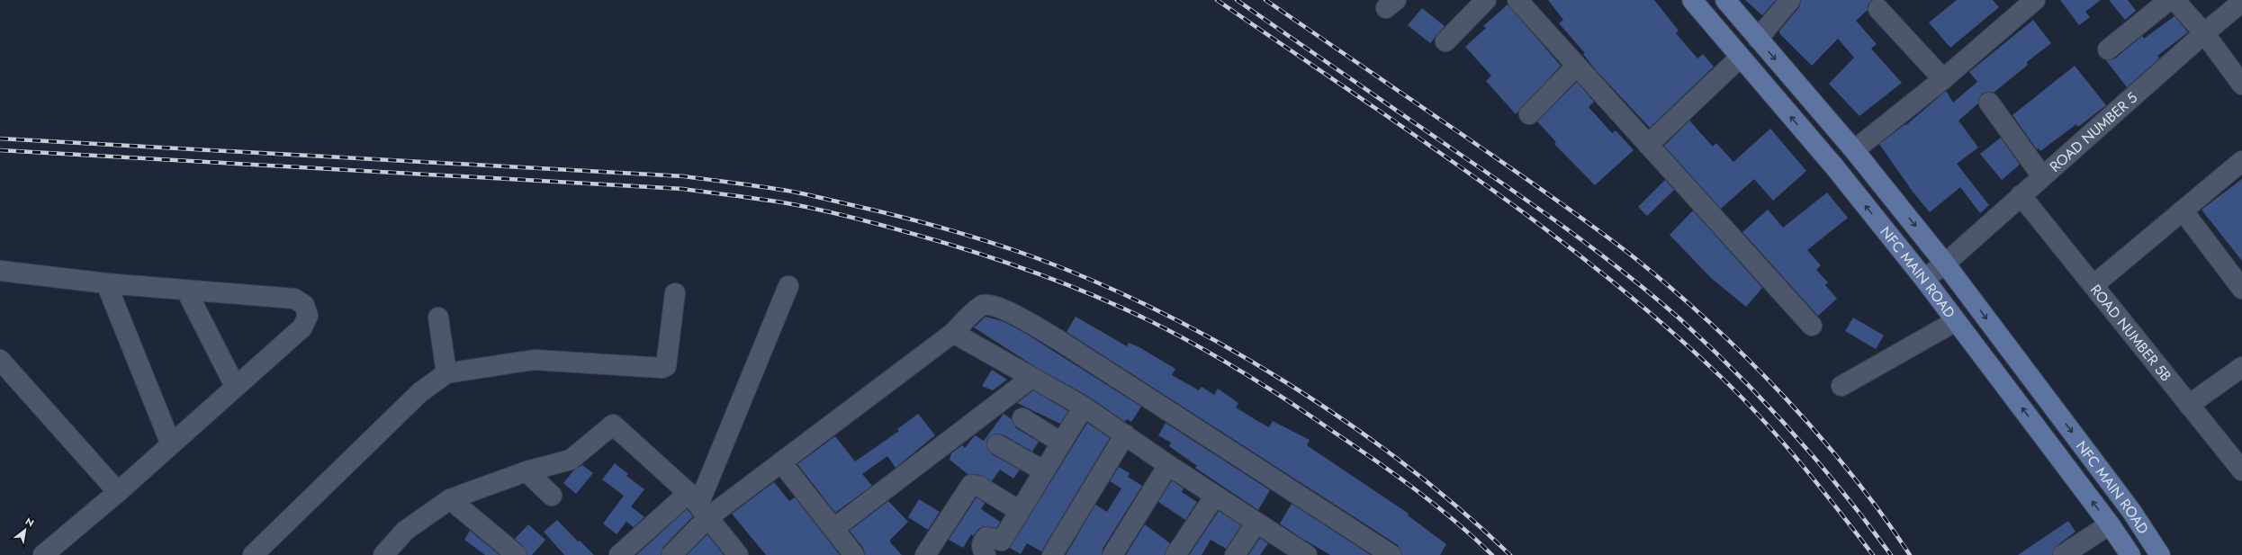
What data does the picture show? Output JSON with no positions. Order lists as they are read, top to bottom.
{
  "streets": {
    "main road": ["NFC MAIN ROAD"],
    "street": ["ROAD NUMBER 5", "ROAD NUMBER 5B"]
  },
  "crossings": [
    ["ROAD NUMBER 5", "NFC MAIN ROAD"],
    ["ROAD NUMBER 5", "ROAD NUMBER 5B"]
  ],
  "north": "top right"
}
